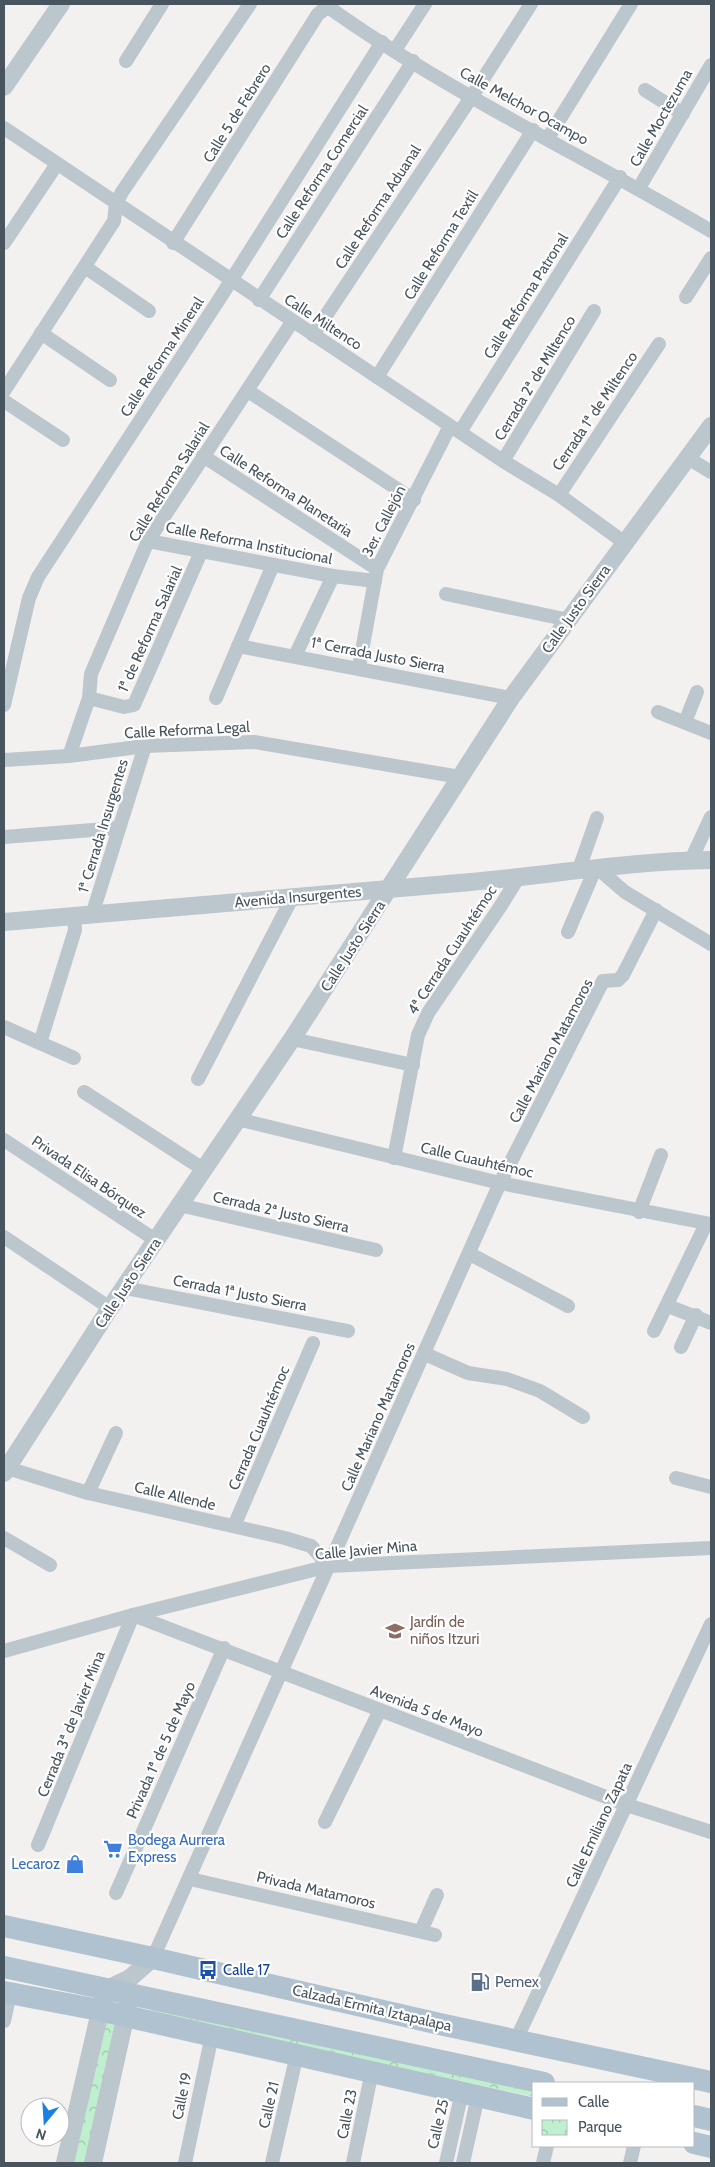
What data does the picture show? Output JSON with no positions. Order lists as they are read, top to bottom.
{
  "streets": {
    "main road": ["Calzada Ermita Iztapalapa"],
    "street": [
      "Calle Melchor Ocampo",
      "Calle 5 de Febrero",
      "Calle Moctezuma",
      "Calle Reforma Comercial",
      "Calle Reforma Aduanal",
      "Calle Reforma Textil",
      "Calle Reforma Patronal",
      "Calle Miltenco",
      "Calle Reforma Mineral",
      "Cerrada 2ª de Miltenco",
      "Cerrada 1ª de Miltenco",
      "Calle Reforma Salarial",
      "Calle Reforma Planetaria",
      "3er. Callejón",
      "Calle Reforma Institucional",
      "Calle Justo Sierra",
      "1ª de Reforma Salarial",
      "1ª Cerrada Justo Sierra",
      "Calle Reforma Legal",
      "1ª Cerrada Insurgentes",
      "Avenida Insurgentes",
      "4ª Cerrada Cuauhtémoc",
      "Calle Mariano Matamoros",
      "Calle Cuauhtémoc",
      "Privada Elisa Bórquez",
      "Cerrada 2ª Justo Sierra",
      "Cerrada 1ª Justo Sierra",
      "Cerrada Cuauhtémoc",
      "Calle Allende",
      "Calle Javier Mina",
      "Avenida 5 de Mayo",
      "Cerrada 3ª de Javier Mina",
      "Privada 1ª de 5 de Mayo",
      "Calle Emiliano Zapata",
      "Privada Matamoros",
      "Calle 19",
      "Calle 21",
      "Calle 23",
      "Calle 25"
    ]
  },
  "crossings": [
    ["Calle Melchor Ocampo", "Calle 5 de Febrero"],
    ["Calle Melchor Ocampo", "Calle Moctezuma"],
    ["Calle Melchor Ocampo", "Calle Reforma Comercial"],
    ["Calle Melchor Ocampo", "Calle Reforma Aduanal"],
    ["Calle Melchor Ocampo", "Calle Reforma Textil"],
    ["Calle Melchor Ocampo", "Calle Reforma Patronal"],
    ["Calle Melchor Ocampo", "Calle Reforma Mineral"],
    ["Calle 5 de Febrero", "Calle Miltenco"],
    ["Calle Reforma Comercial", "Calle Miltenco"],
    ["Calle Reforma Aduanal", "Calle Miltenco"],
    ["Calle Reforma Textil", "Calle Miltenco"],
    ["Calle Reforma Patronal", "Calle Miltenco"],
    ["Calle Reforma Patronal", "3er. Callejón"],
    ["Calle Miltenco", "Calle Reforma Mineral"],
    ["Calle Miltenco", "Cerrada 2ª de Miltenco"],
    ["Calle Miltenco", "Cerrada 1ª de Miltenco"],
    ["Calle Miltenco", "Calle Reforma Salarial"],
    ["Calle Miltenco", "3er. Callejón"],
    ["Calle Miltenco", "Calle Justo Sierra"],
    ["Calle Reforma Salarial", "Calle Reforma Planetaria"],
    ["Calle Reforma Salarial", "Calle Reforma Institucional"],
    ["Calle Reforma Salarial", "1ª de Reforma Salarial"],
    ["Calle Reforma Salarial", "Calle Reforma Legal"],
    ["Calle Reforma Planetaria", "3er. Callejón"],
    ["Calle Reforma Planetaria", "Calle Reforma Institucional"],
    ["3er. Callejón", "Calle Reforma Institucional"],
    ["3er. Callejón", "1ª Cerrada Justo Sierra"],
    ["Calle Reforma Institucional", "1ª de Reforma Salarial"],
    ["Calle Justo Sierra", "1ª Cerrada Justo Sierra"],
    ["Calle Justo Sierra", "Calle Reforma Legal"],
    ["Calle Justo Sierra", "Avenida Insurgentes"],
    ["Calle Justo Sierra", "Calle Cuauhtémoc"],
    ["Calle Justo Sierra", "Privada Elisa Bórquez"],
    ["Calle Justo Sierra", "Cerrada 2ª Justo Sierra"],
    ["Calle Justo Sierra", "Cerrada 1ª Justo Sierra"],
    ["Calle Justo Sierra", "Calle Allende"],
    ["Calle Reforma Legal", "1ª Cerrada Insurgentes"],
    ["1ª Cerrada Insurgentes", "Avenida Insurgentes"],
    ["Avenida Insurgentes", "4ª Cerrada Cuauhtémoc"],
    ["4ª Cerrada Cuauhtémoc", "Calle Cuauhtémoc"],
    ["Calle Mariano Matamoros", "Calle Cuauhtémoc"],
    ["Calle Mariano Matamoros", "Calle Allende"],
    ["Calle Mariano Matamoros", "Calle Javier Mina"],
    ["Calle Mariano Matamoros", "Avenida 5 de Mayo"],
    ["Calle Mariano Matamoros", "Privada Matamoros"],
    ["Calle Mariano Matamoros", "Calzada Ermita Iztapalapa"],
    ["Cerrada Cuauhtémoc", "Calle Allende"],
    ["Calle Allende", "Calle Javier Mina"],
    ["Calle Javier Mina", "Avenida 5 de Mayo"],
    ["Calle Javier Mina", "Cerrada 3ª de Javier Mina"],
    ["Avenida 5 de Mayo", "Cerrada 3ª de Javier Mina"],
    ["Avenida 5 de Mayo", "Privada 1ª de 5 de Mayo"],
    ["Avenida 5 de Mayo", "Calle Emiliano Zapata"],
    ["Calle Emiliano Zapata", "Calzada Ermita Iztapalapa"]
  ],
  "places": {
    "school or university": ["Jardín de niños Itzuri"],
    "supermarket": ["Bodega Aurrera Express"],
    "shop": ["Lecaroz"],
    "bus stop": ["Calle 17"],
    "fuel station": ["Pemex"]
  },
  "legend": ["Calle", "Parque"],
  "north": "bottom"
}
